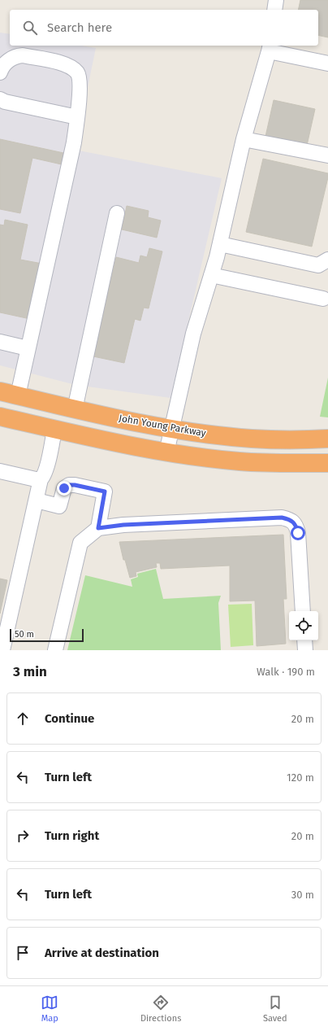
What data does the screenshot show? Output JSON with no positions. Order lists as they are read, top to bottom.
{
  "streets": {
    "highway": ["John Young Parkway"]
  },
  "scale_bar": "50 m",
  "page": {
    "search": "Search here",
    "scale": "50 m",
    "heading": ["3 min", "Walk · 190 m"],
    "list": [
      ["Continue", "20 m"],
      ["Turn left", "120 m"],
      ["Turn right", "20 m"],
      ["Turn left", "30 m"],
      "Arrive at destination"
    ],
    "nav": ["Map", "Directions", "Saved"]
  }
}
